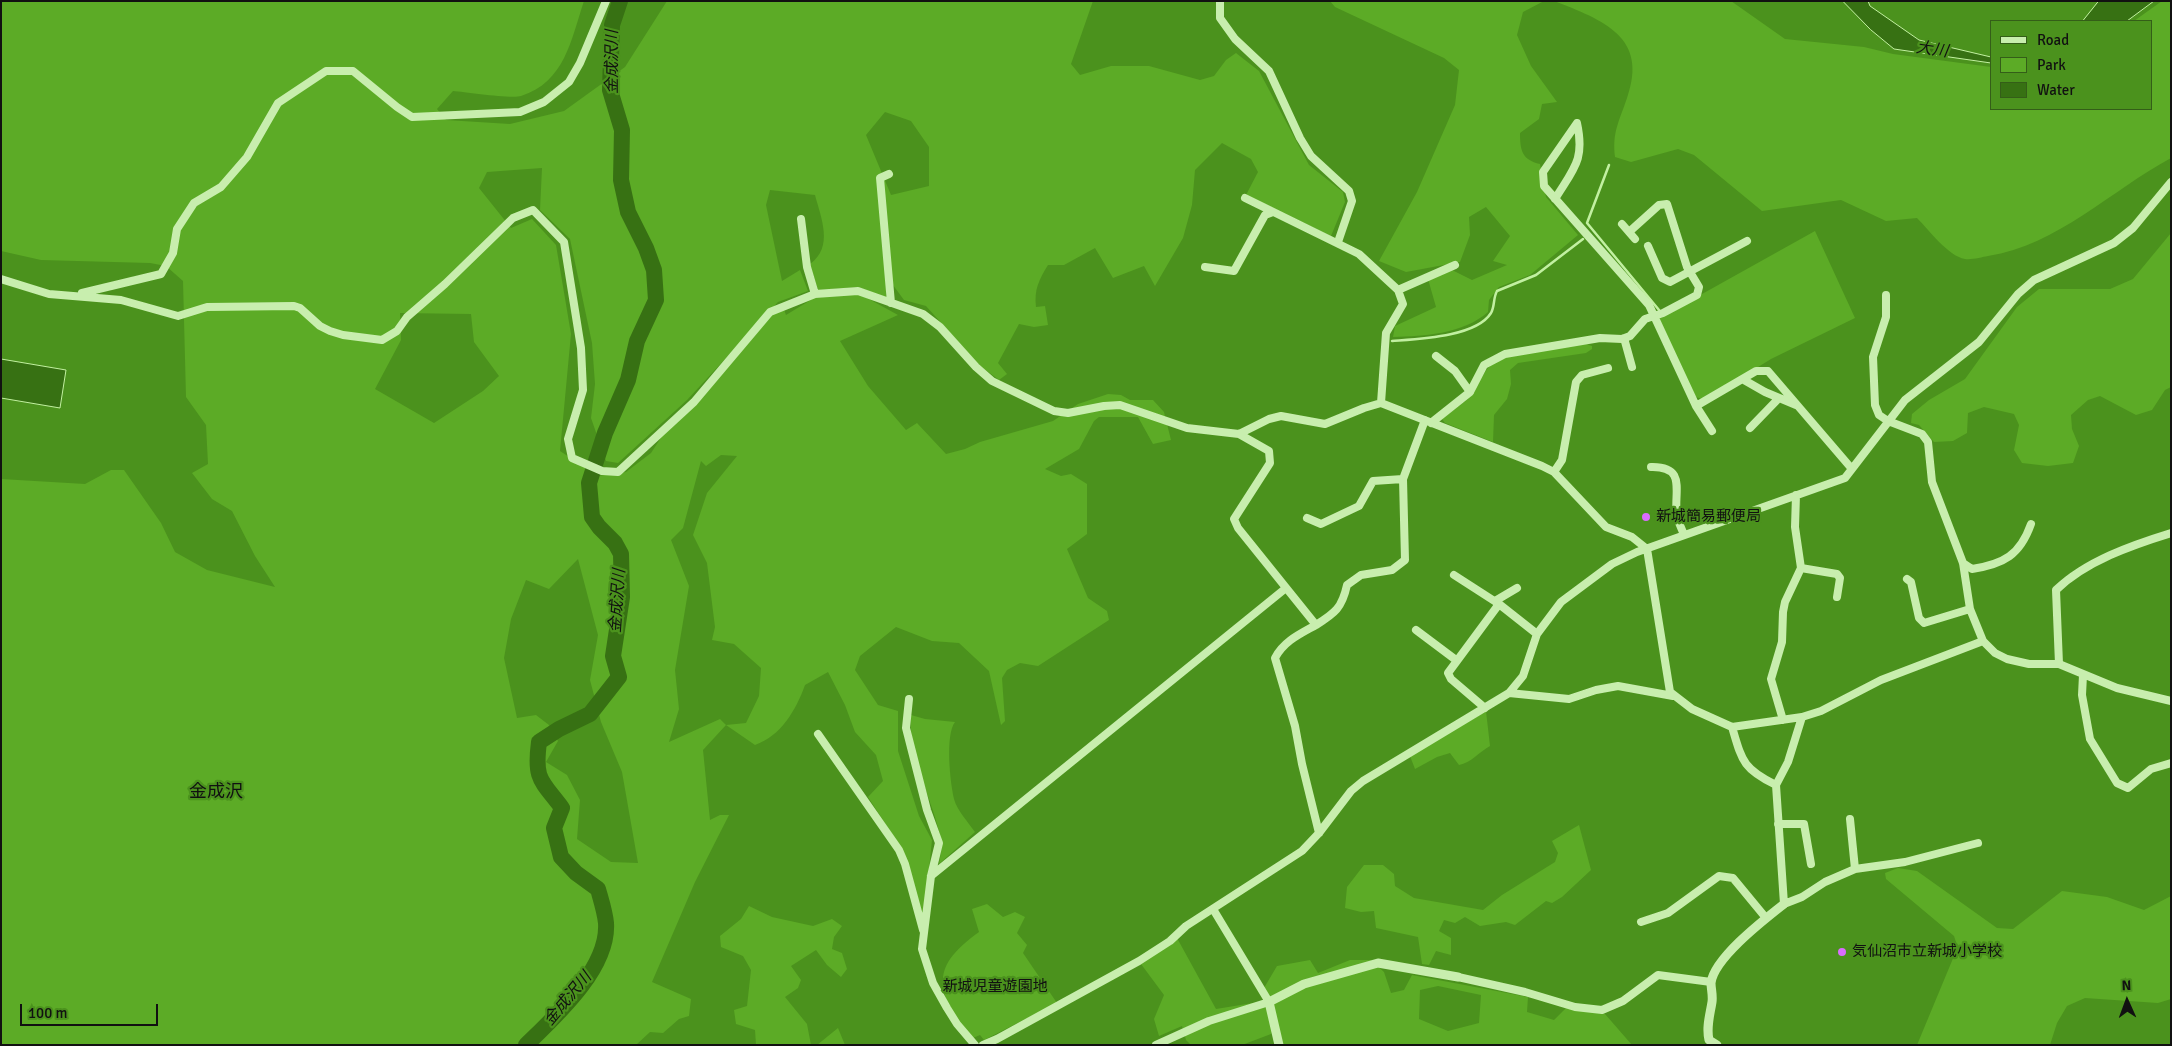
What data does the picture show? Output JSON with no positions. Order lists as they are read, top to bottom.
{
  "districts": ["金成沢"],
  "water": ["大川", "金成沢川"],
  "parks": ["新城児童遊園地"],
  "places": ["新城簡易郵便局", "気仙沼市立新城小学校"],
  "legend": ["Road", "Park", "Water"],
  "scale_bar": "100 m",
  "north": "top"
}
